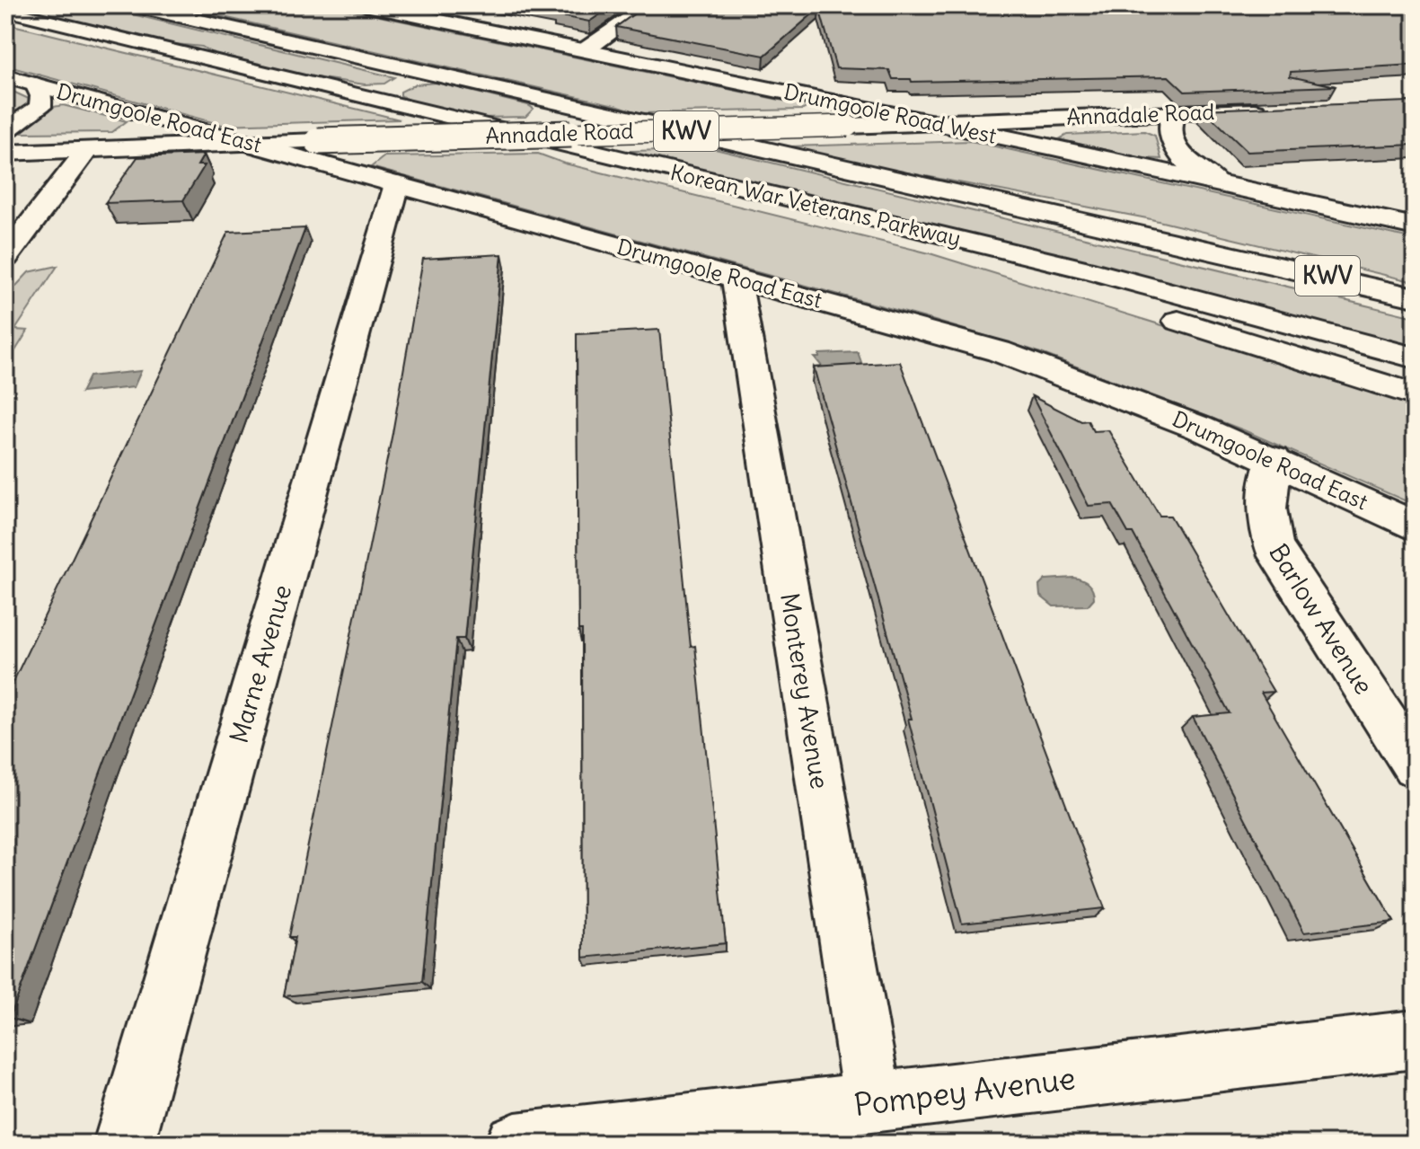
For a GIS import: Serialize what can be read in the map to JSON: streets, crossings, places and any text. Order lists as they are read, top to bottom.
{
  "streets": {
    "main road": [
      "Drumgoole Road West",
      "Annadale Road",
      "Drumgoole Road East",
      "KWV",
      "Korean War Veterans Parkway",
      "Barlow Avenue",
      "Marne Avenue",
      "Monterey Avenue",
      "Pompey Avenue"
    ]
  },
  "crossings": [
    ["Drumgoole Road West", "Annadale Road"],
    ["Annadale Road", "Drumgoole Road East"],
    ["Drumgoole Road East", "Barlow Avenue"],
    ["Drumgoole Road East", "Marne Avenue"],
    ["Drumgoole Road East", "Monterey Avenue"],
    ["Monterey Avenue", "Pompey Avenue"]
  ]
}
